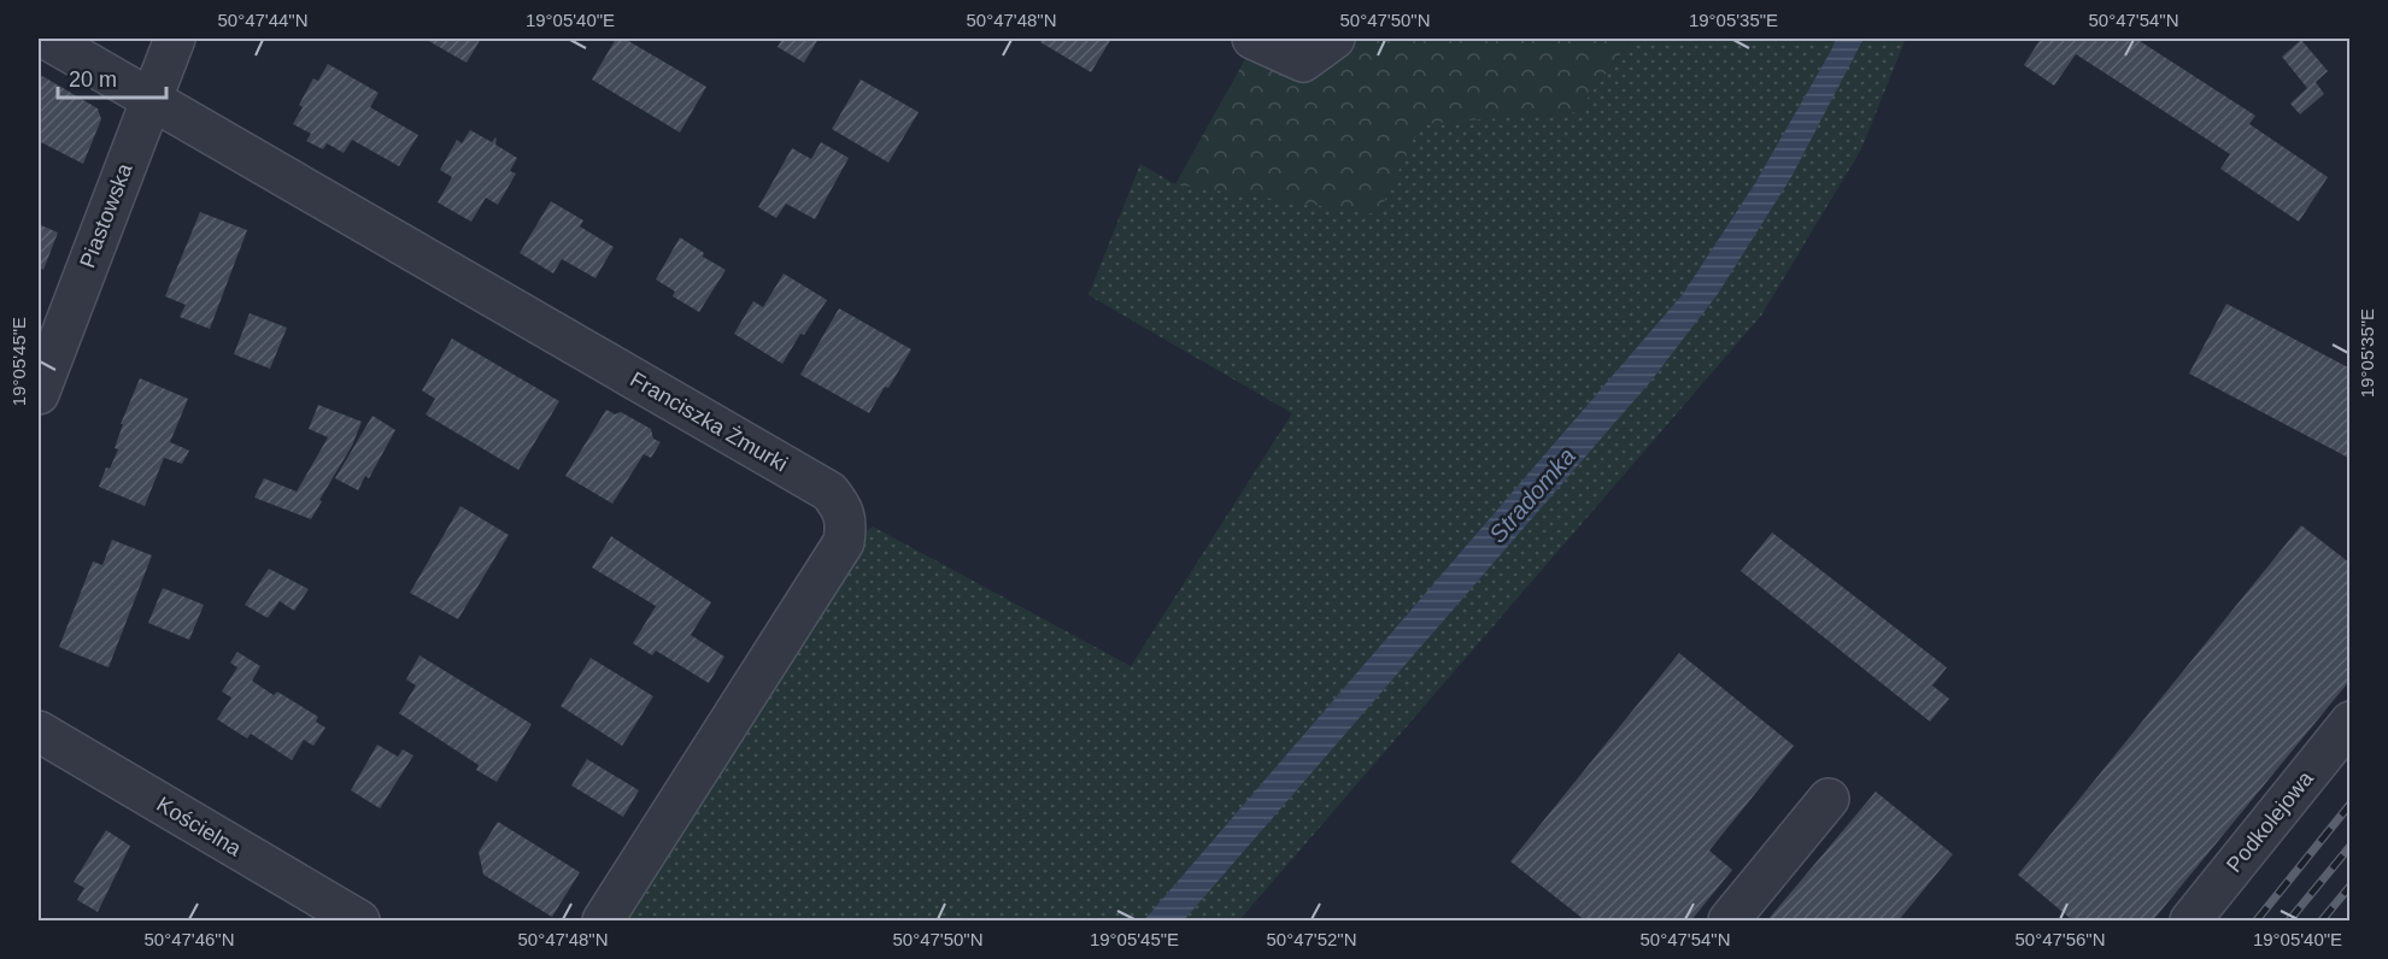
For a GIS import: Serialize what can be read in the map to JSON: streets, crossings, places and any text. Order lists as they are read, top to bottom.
{
  "streets": {
    "street": [
      "Piastowska",
      "Franciszka Żmurki",
      "Podkolejowa",
      "Kościelna"
    ]
  },
  "crossings": [
    ["Piastowska", "Franciszka Żmurki"]
  ],
  "water": ["Stradomka"],
  "scale_bar": "20 m",
  "coordinates": [
    "50°47'44\"N",
    "19°05'40\"E",
    "50°47'48\"N",
    "50°47'50\"N",
    "19°05'35\"E",
    "50°47'54\"N",
    "19°05'45\"E",
    "50°47'46\"N",
    "50°47'52\"N",
    "50°47'56\"N"
  ]
}
